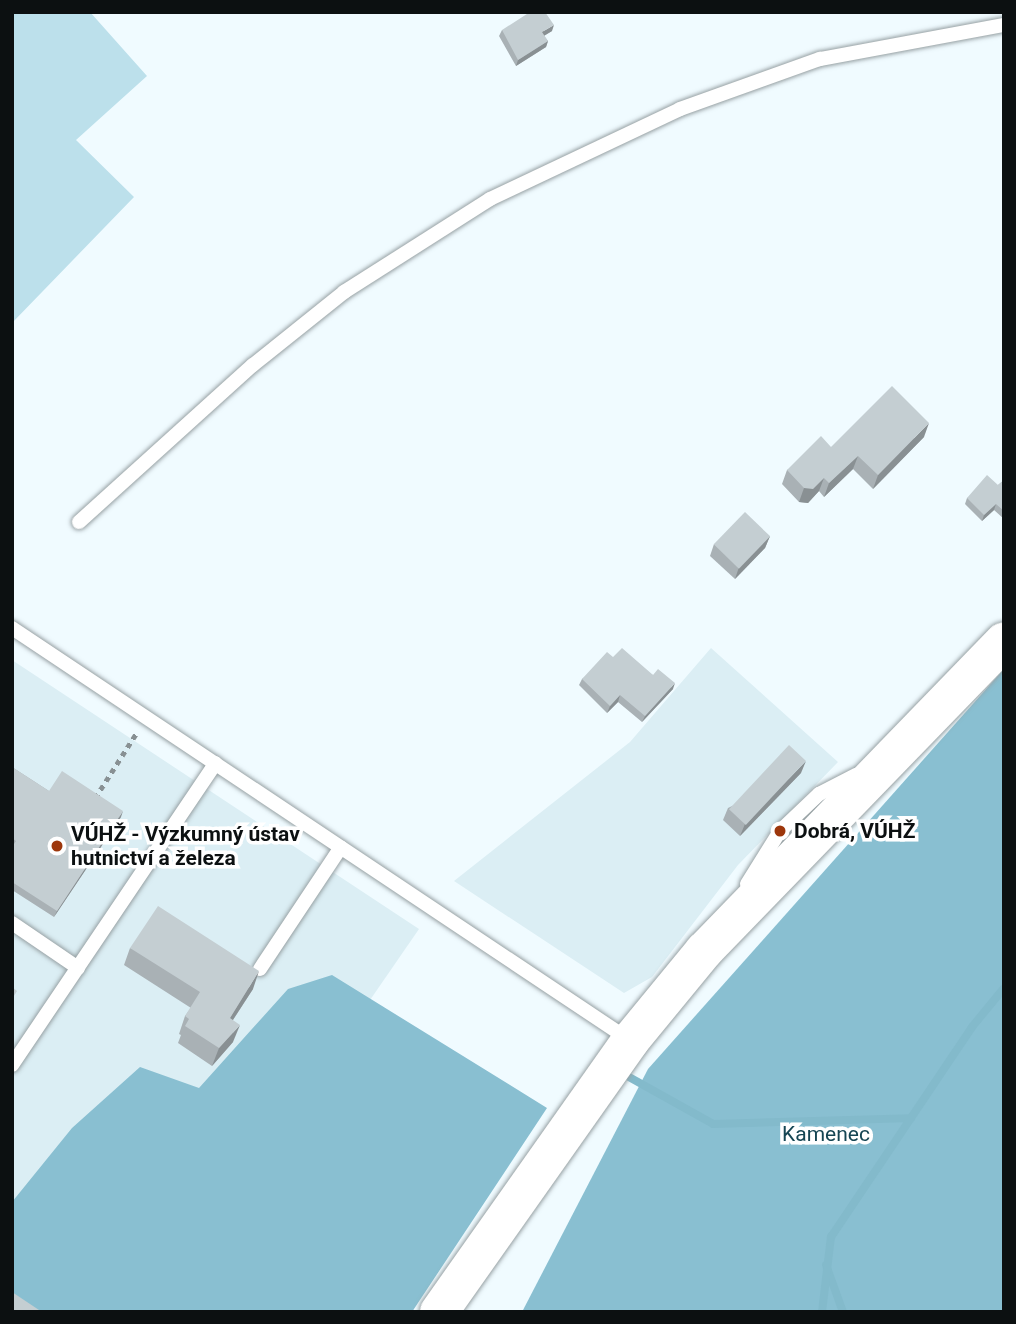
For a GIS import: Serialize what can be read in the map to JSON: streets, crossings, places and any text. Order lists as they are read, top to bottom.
{
  "parks": ["Kamenec"],
  "places": ["Dobrá, VÚHŽ", "VÚHŽ - Výzkumný ústav hutnictví a železa"]
}
